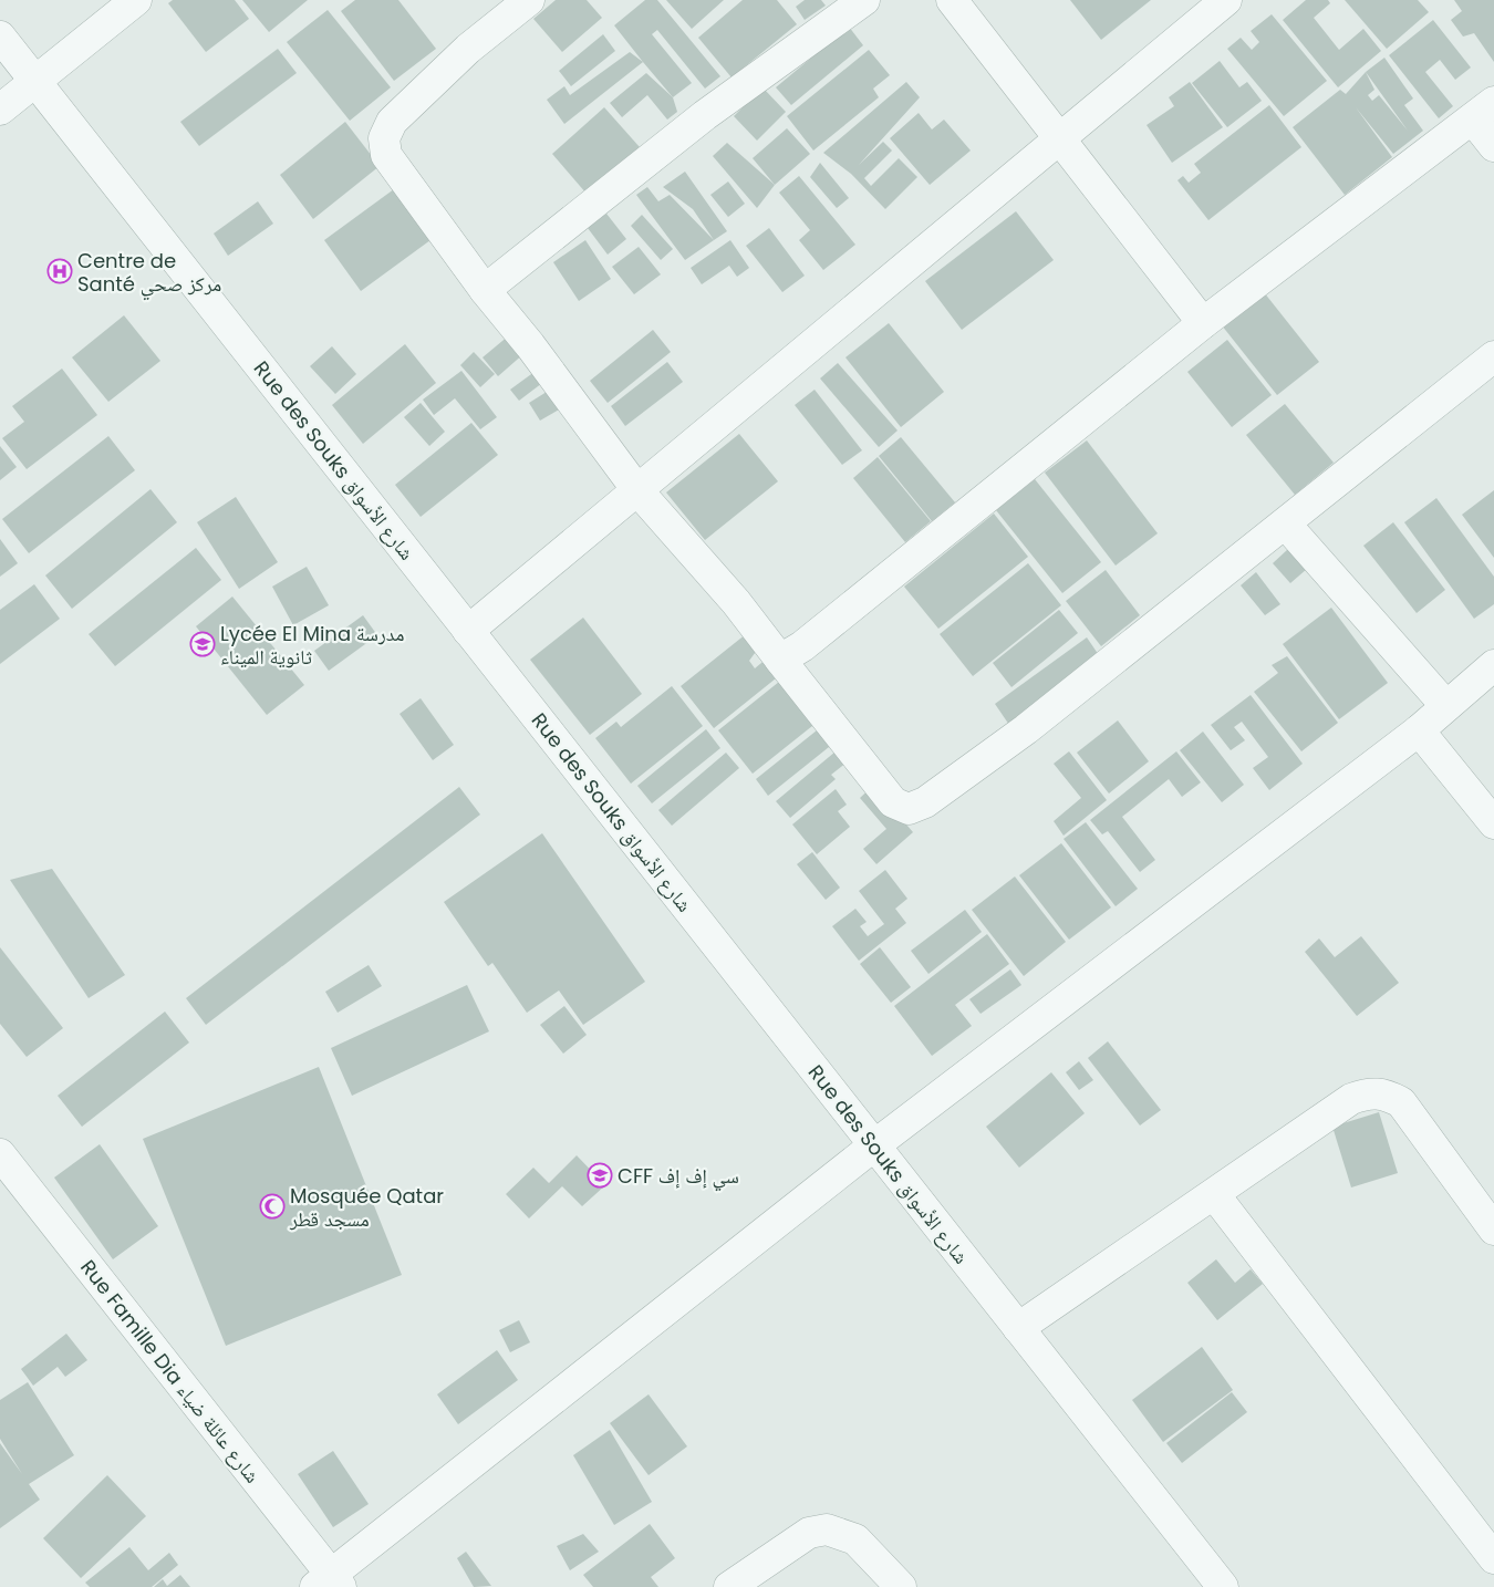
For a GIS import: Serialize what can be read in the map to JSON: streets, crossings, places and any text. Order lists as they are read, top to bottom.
{
  "streets": {
    "street": ["Rue des Souks شارع الأسواق", "Rue Famille Dia شارع عائلة ضياء"]
  },
  "places": {
    "hospital": ["Centre de Santé مركز صحي"],
    "school or university": ["Lycée El Mina مدرسة ثانوية الميناء", "CFF سي إف إف"],
    "mosque": ["Mosquée Qatar مسجد قطر"]
  }
}
